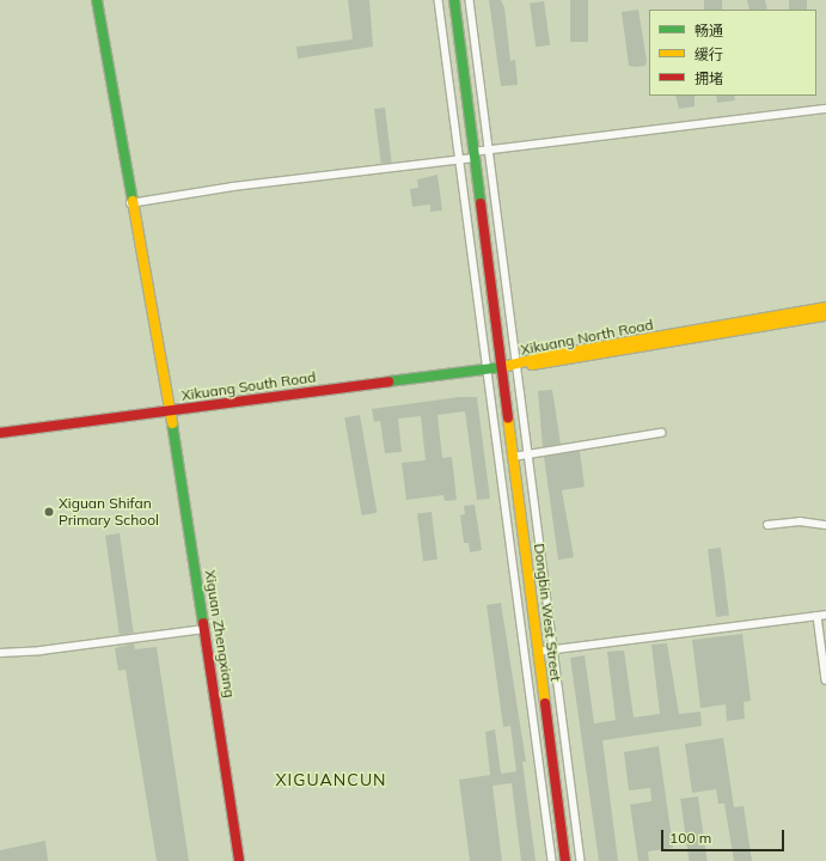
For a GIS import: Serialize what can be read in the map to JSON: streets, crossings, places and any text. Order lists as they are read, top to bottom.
{
  "streets": {
    "main road": [
      "Xikuang North Road",
      "Xikuang South Road",
      "Dongbin West Street",
      "Xiguan Zhengxiang"
    ]
  },
  "crossings": [
    ["Xikuang North Road", "Xikuang South Road"],
    ["Xikuang South Road", "Dongbin West Street"],
    ["Xikuang South Road", "Xiguan Zhengxiang"]
  ],
  "districts": ["XIGUANCUN"],
  "places": ["Xiguan Shifan Primary School"],
  "legend": ["畅通", "缓行", "拥堵"],
  "scale_bar": "100 m"
}
